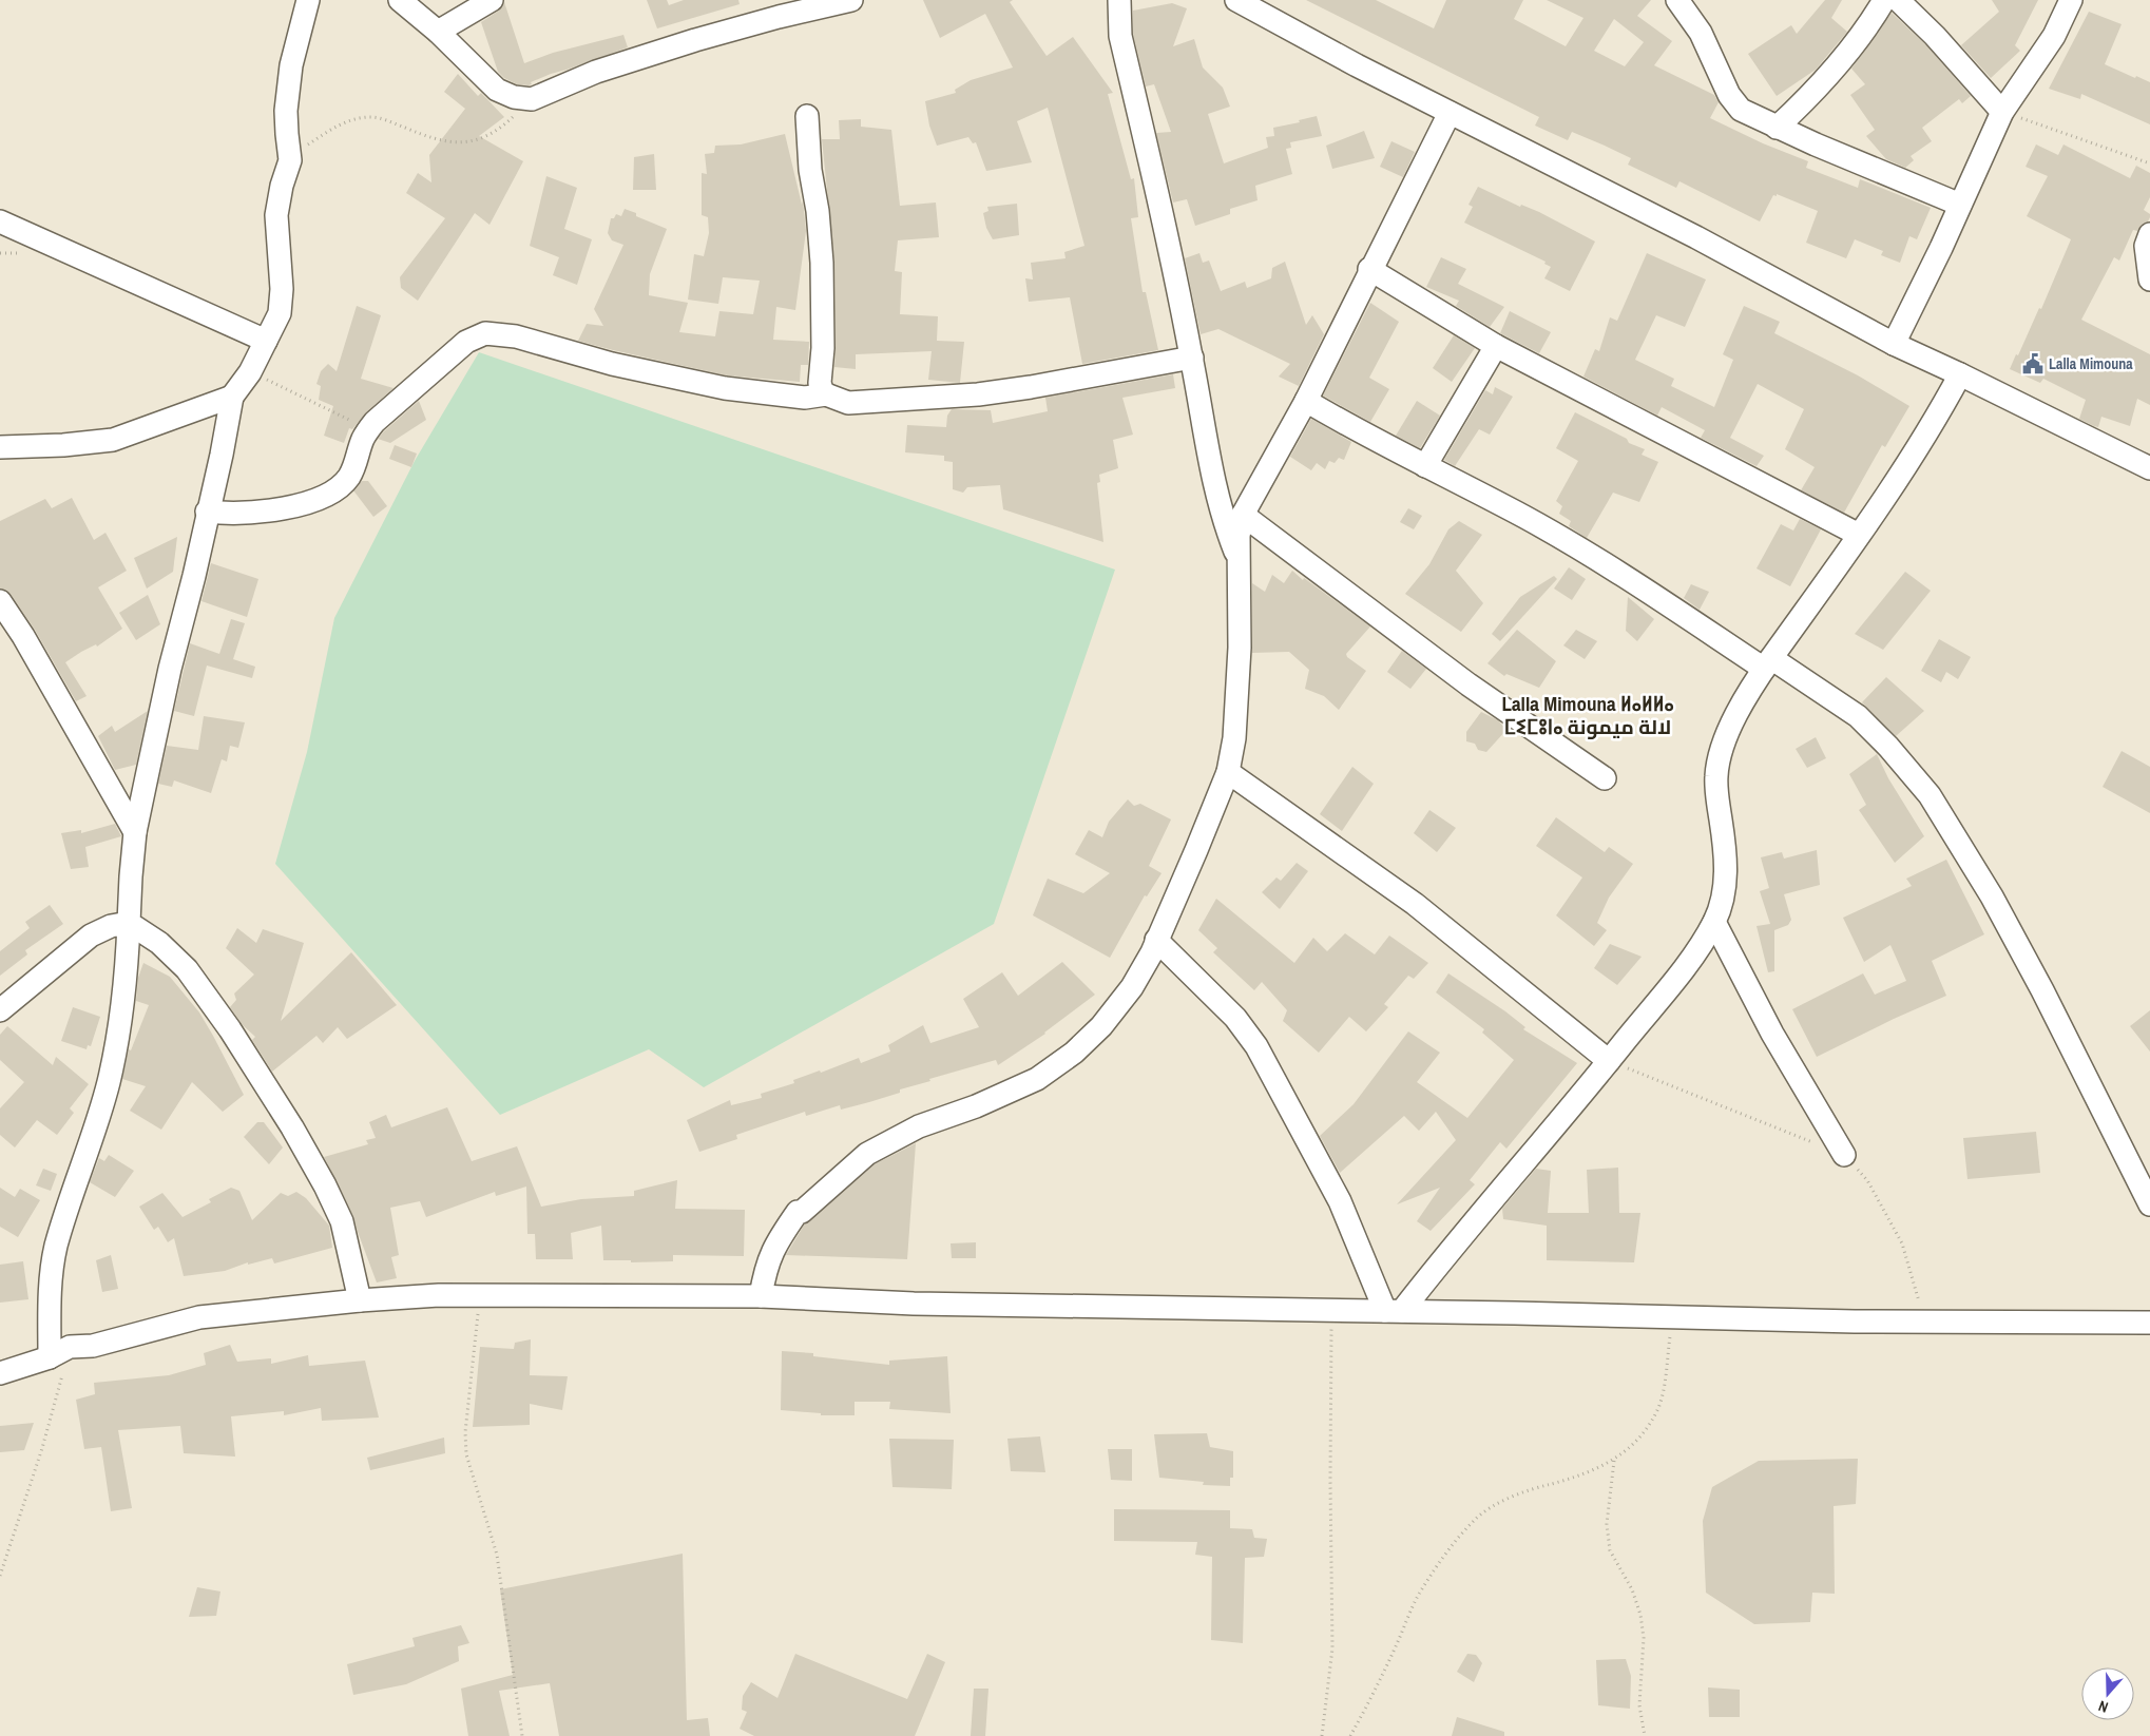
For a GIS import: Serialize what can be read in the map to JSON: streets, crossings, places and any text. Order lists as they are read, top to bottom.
{
  "districts": ["Lalla Mimouna ⵍⴰⵍⵍⴰ ⵎⵉⵎⵓⵏⴰ لالة ميمونة"],
  "places": {
    "public building": ["Lalla Mimouna"]
  },
  "north": "bottom"
}
